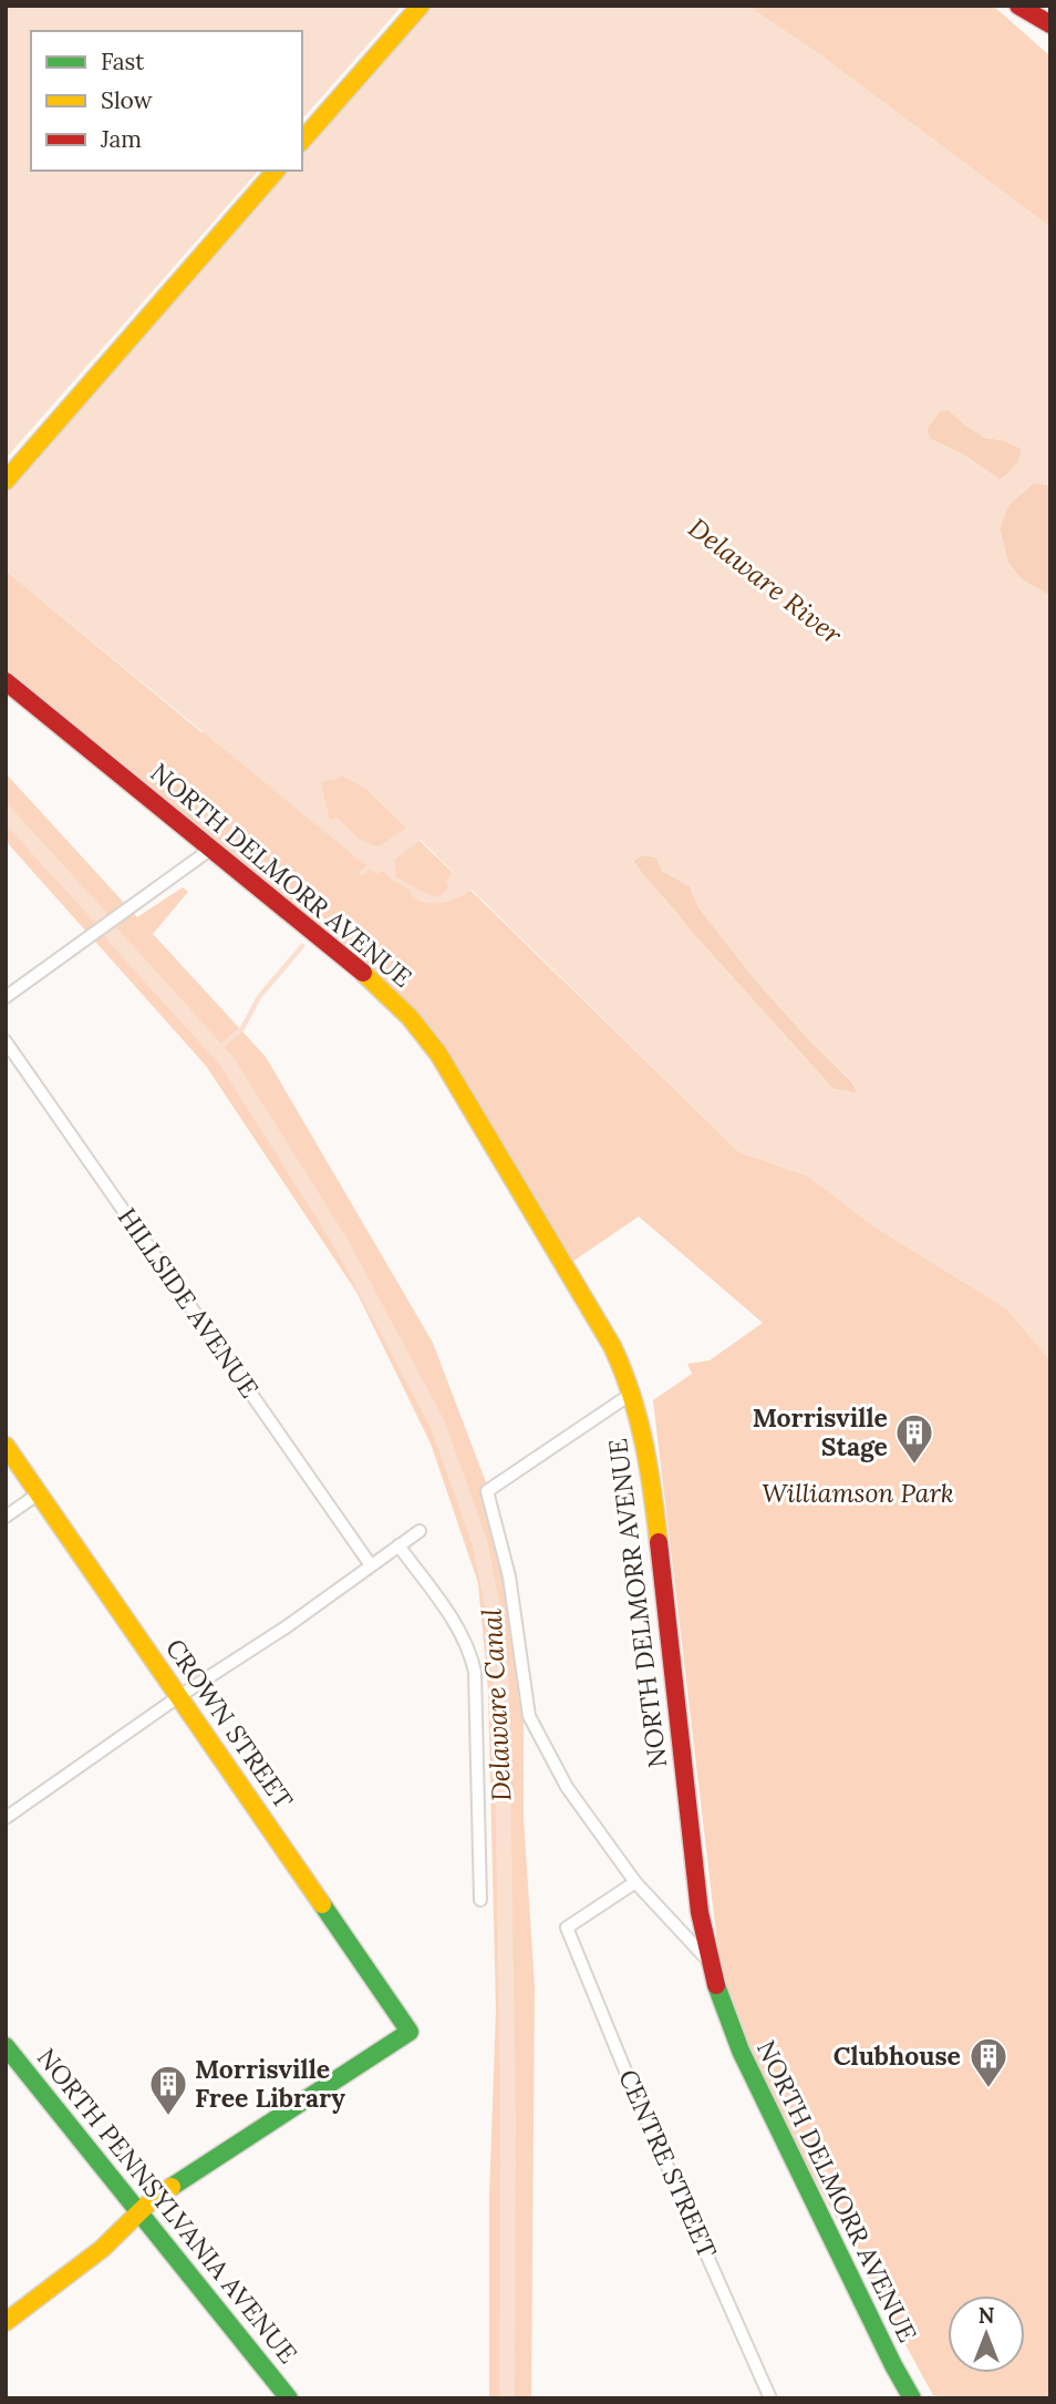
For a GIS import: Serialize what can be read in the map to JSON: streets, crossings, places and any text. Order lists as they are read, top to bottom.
{
  "streets": {
    "main road": ["NORTH DELMORR AVENUE", "CROWN STREET", "NORTH PENNSYLVANIA AVENUE"],
    "street": ["HILLSIDE AVENUE", "CENTRE STREET"]
  },
  "crossings": [
    ["CROWN STREET", "NORTH PENNSYLVANIA AVENUE"]
  ],
  "water": ["Delaware River", "Delaware Canal"],
  "parks": ["Williamson Park"],
  "places": {
    "building": ["Morrisville Stage", "Clubhouse", "Morrisville Free Library"]
  },
  "legend": ["Fast", "Slow", "Jam"],
  "north": "top"
}
